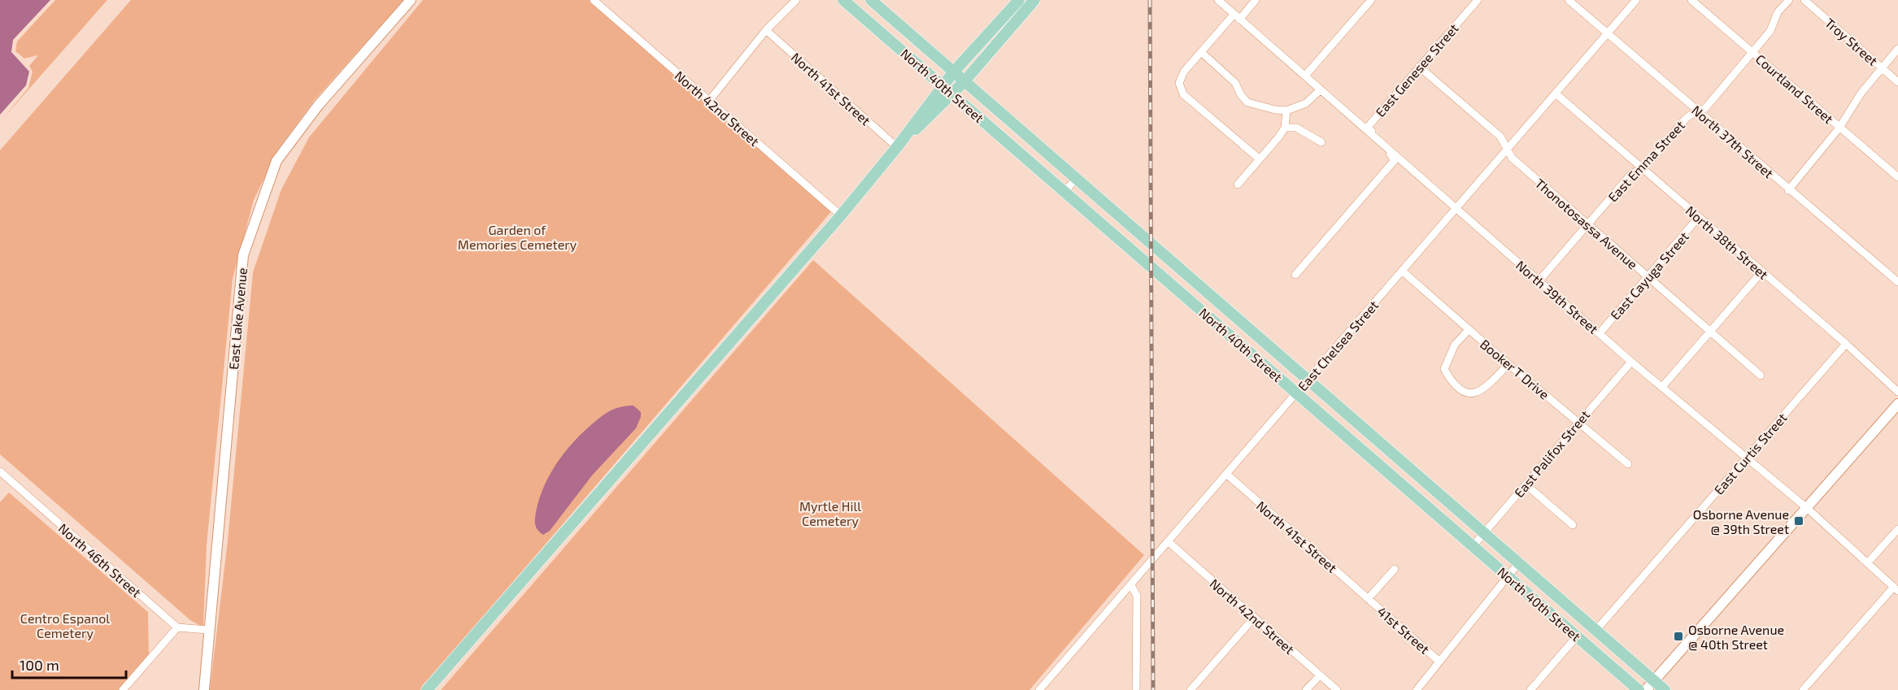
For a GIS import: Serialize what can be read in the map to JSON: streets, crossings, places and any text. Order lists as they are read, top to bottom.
{
  "streets": {
    "main road": ["North 40th Street"],
    "street": [
      "Troy Street",
      "East Genesee Street",
      "North 41st Street",
      "Courtland Street",
      "North 42nd Street",
      "North 37th Street",
      "East Emma Street",
      "Thonotosassa Avenue",
      "North 38th Street",
      "East Cayuga Street",
      "North 39th Street",
      "East Lake Avenue",
      "East Chelsea Street",
      "Booker T Drive",
      "East Palifox Street",
      "East Curtis Street",
      "North 46th Street",
      "41st Street"
    ]
  },
  "crossings": [
    ["East Genesee Street", "Thonotosassa Avenue"],
    ["East Genesee Street", "North 39th Street"],
    ["North 40th Street", "East Chelsea Street"],
    ["North 40th Street", "East Palifox Street"],
    ["North 40th Street", "East Curtis Street"],
    ["North 41st Street", "East Chelsea Street"],
    ["North 41st Street", "41st Street"],
    ["Courtland Street", "East Emma Street"],
    ["North 42nd Street", "East Chelsea Street"],
    ["North 37th Street", "East Emma Street"],
    ["North 37th Street", "East Chelsea Street"],
    ["East Emma Street", "Thonotosassa Avenue"],
    ["East Emma Street", "North 38th Street"],
    ["East Emma Street", "North 39th Street"],
    ["Thonotosassa Avenue", "East Cayuga Street"],
    ["Thonotosassa Avenue", "East Chelsea Street"],
    ["North 38th Street", "East Cayuga Street"],
    ["North 38th Street", "East Chelsea Street"],
    ["North 38th Street", "East Curtis Street"],
    ["East Cayuga Street", "North 39th Street"],
    ["North 39th Street", "East Chelsea Street"],
    ["North 39th Street", "East Palifox Street"],
    ["North 39th Street", "East Curtis Street"],
    ["East Chelsea Street", "Booker T Drive"],
    ["Booker T Drive", "East Palifox Street"]
  ],
  "parks": ["Garden of Memories Cemetery", "Myrtle Hill Cemetery", "Centro Espanol Cemetery"],
  "places": {
    "transit": ["Osborne Avenue @ 39th Street", "Osborne Avenue @ 40th Street"]
  },
  "scale_bar": "100 m"
}
